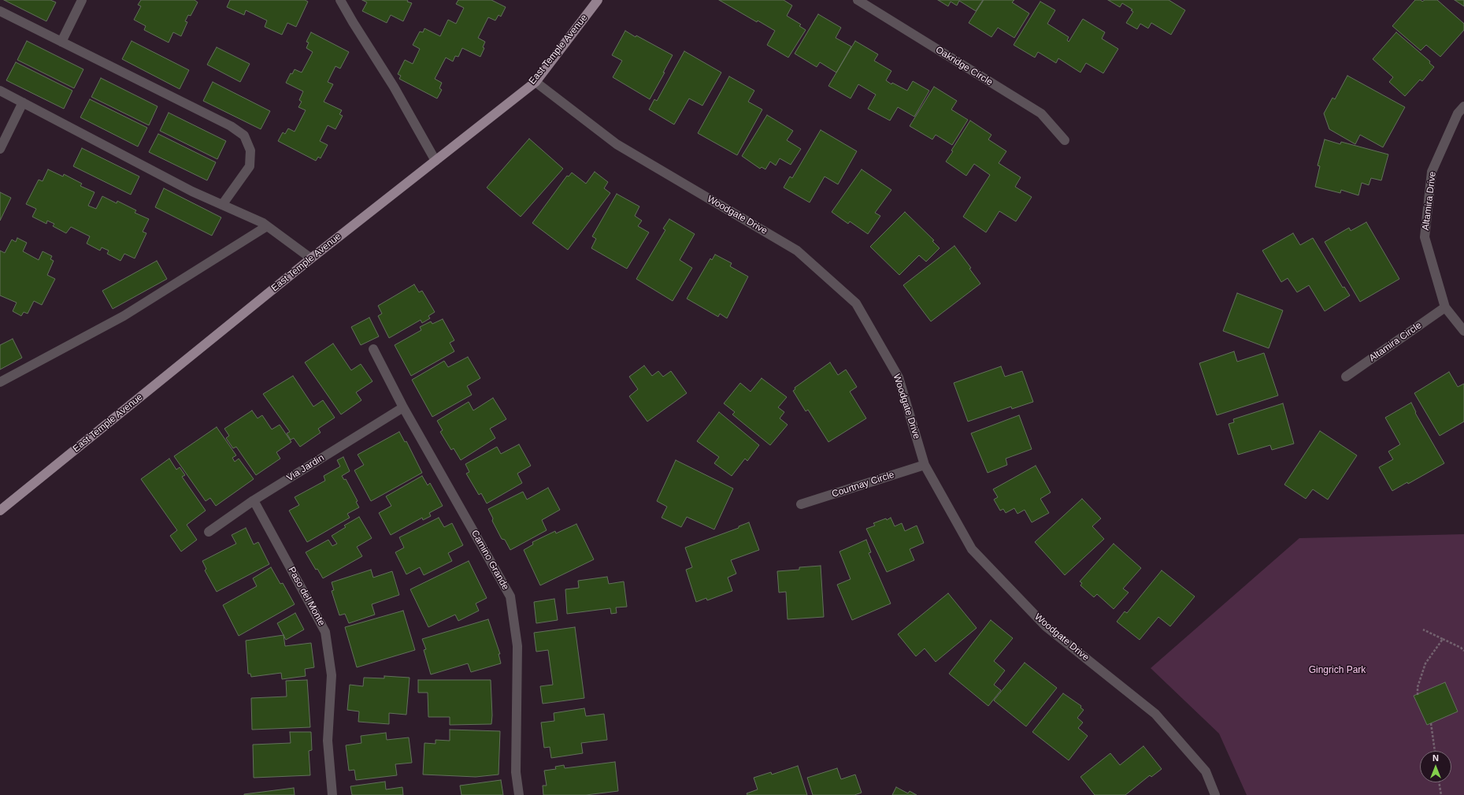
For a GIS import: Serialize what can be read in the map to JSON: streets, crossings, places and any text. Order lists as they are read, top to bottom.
{
  "streets": {
    "main road": ["East Temple Avenue"],
    "street": [
      "Oakridge Circle",
      "Altamira Drive",
      "Woodgate Drive",
      "Altamira Circle",
      "Via Jardin",
      "Courtnay Circle",
      "Camino Grande",
      "Paso del Monte"
    ]
  },
  "crossings": [
    ["East Temple Avenue", "Woodgate Drive"],
    ["Altamira Drive", "Altamira Circle"],
    ["Woodgate Drive", "Courtnay Circle"],
    ["Via Jardin", "Camino Grande"],
    ["Via Jardin", "Paso del Monte"]
  ],
  "parks": ["Gingrich Park"],
  "north": "top"
}
